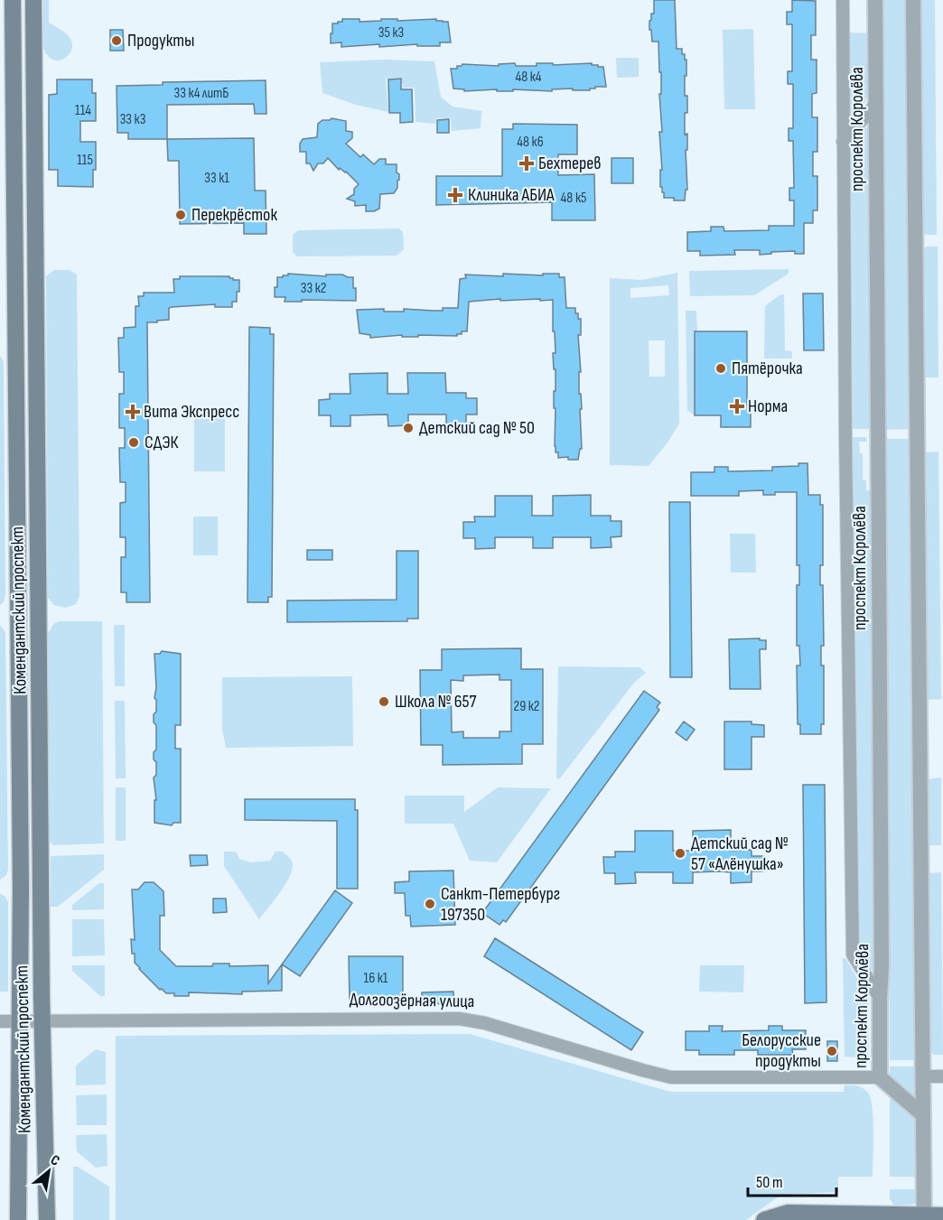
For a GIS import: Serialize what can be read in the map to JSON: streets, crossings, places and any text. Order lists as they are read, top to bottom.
{
  "streets": {
    "main road": ["Комендантский проспект"],
    "street": ["проспект Королёва", "Долгоозёрная улица"]
  },
  "crossings": [
    ["проспект Королёва", "Долгоозёрная улица"],
    ["Комендантский проспект", "Долгоозёрная улица"]
  ],
  "places": {
    "other": [
      "Продукты",
      "Перекрёсток",
      "Пятёрочка",
      "Детский сад № 50",
      "СДЭК",
      "Школа № 657",
      "Детский сад № 57 «Алёнушка»",
      "Санкт-Петербург 197350",
      "Белорусские продукты"
    ],
    "health": [
      "Бехтерев",
      "Клиника АБИА",
      "Норма",
      "Вита Экспресс"
    ]
  },
  "house_numbers": [
    "35 к3",
    "48 к4",
    "33 к4 литБ",
    "114",
    "33 к3",
    "48 к6",
    "115",
    "33 к1",
    "48 к5",
    "33 к2",
    "29 к2",
    "16 к1"
  ],
  "scale_bar": "50 m",
  "north": "top right"
}
